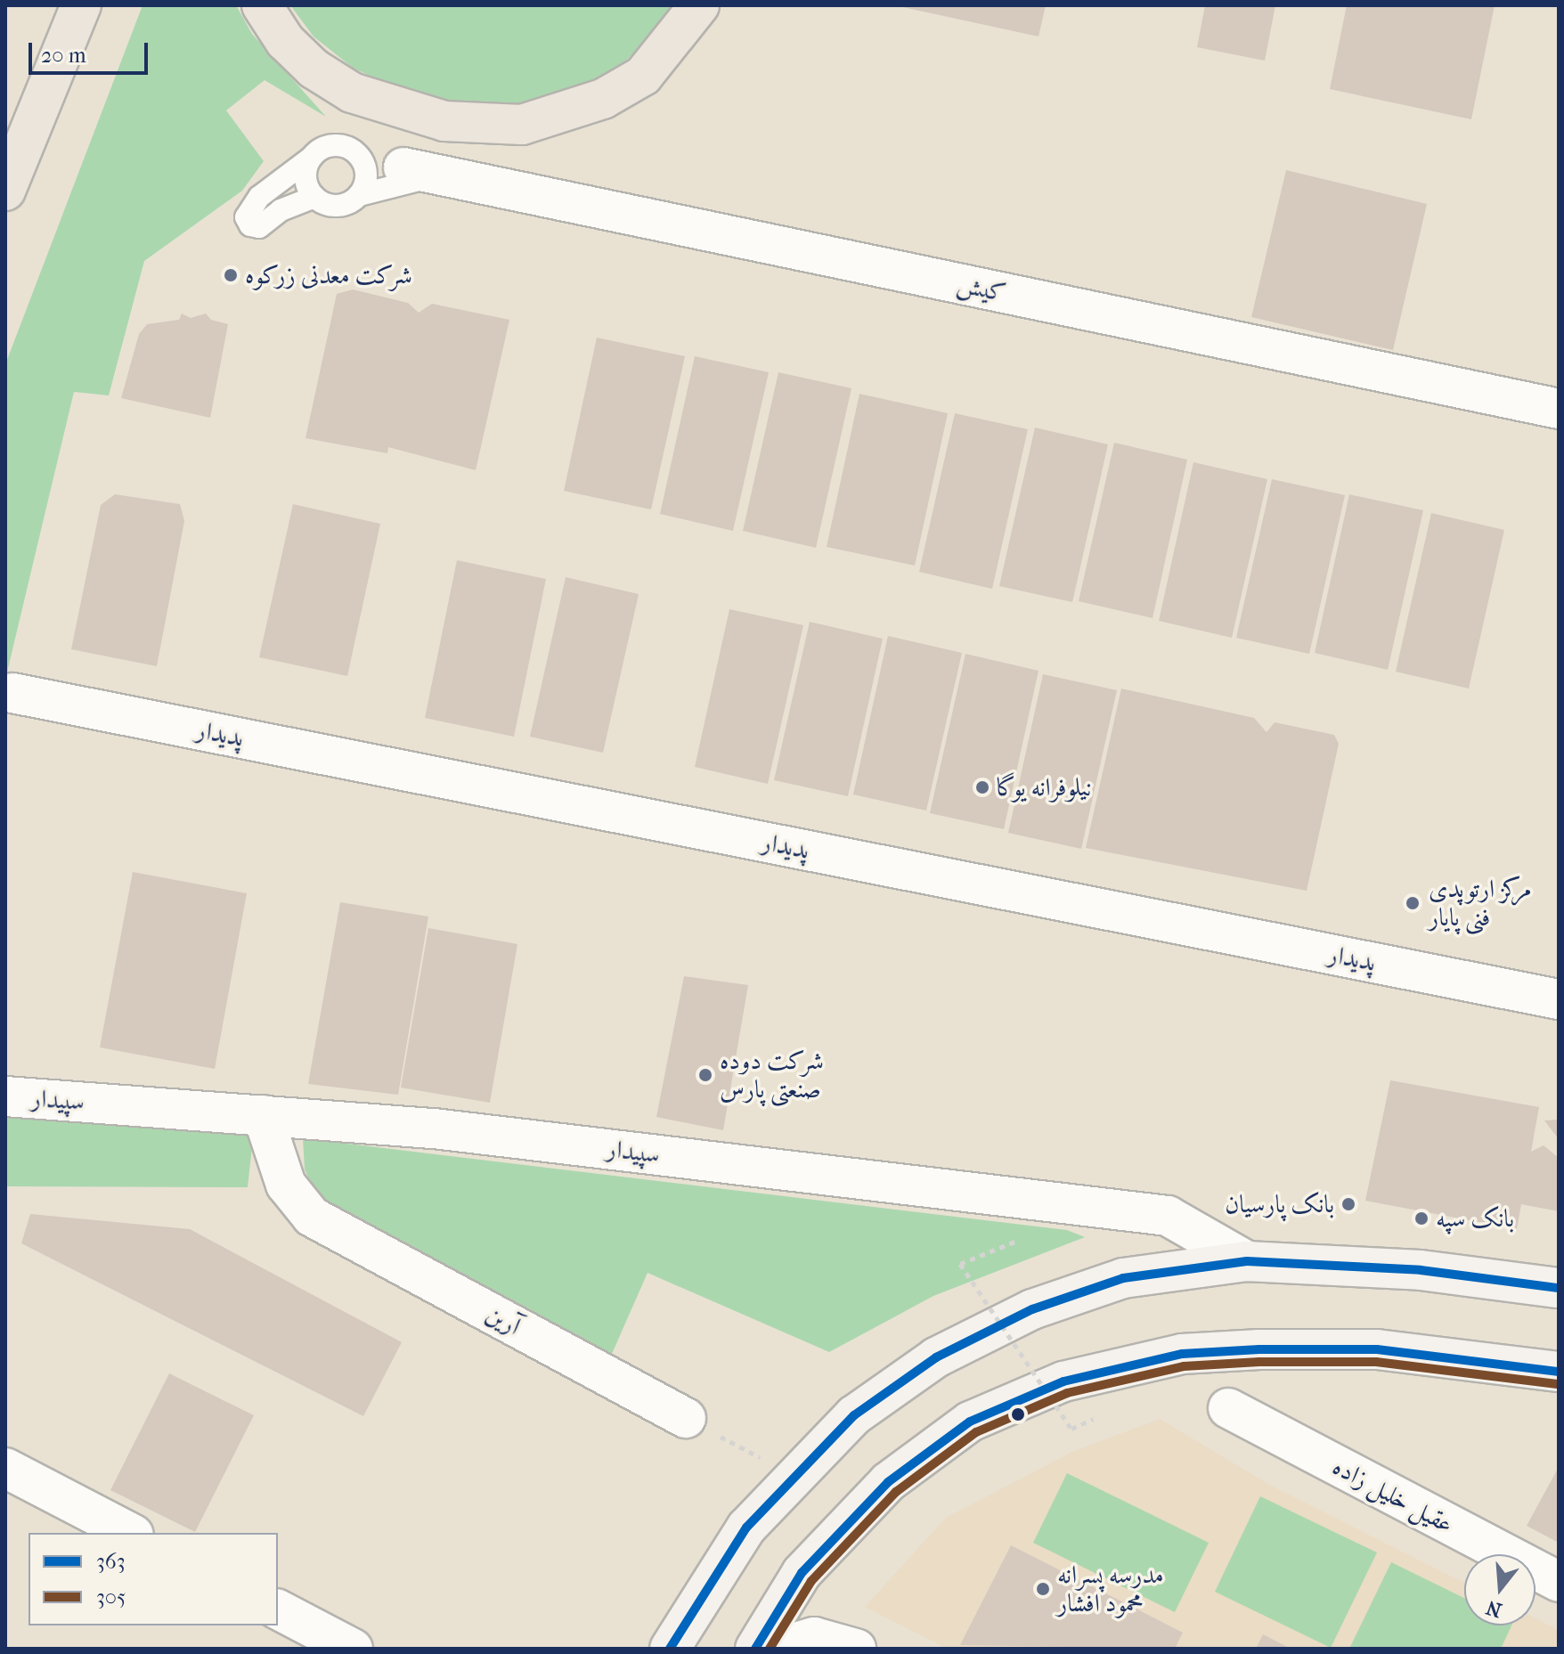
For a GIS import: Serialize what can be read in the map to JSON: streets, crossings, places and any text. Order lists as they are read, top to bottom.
{
  "streets": {
    "street": [
      "کیش",
      "پدیدار",
      "سپیدار",
      "آرین",
      "عقیل خلیل زاده"
    ]
  },
  "crossings": [
    ["سپیدار", "آرین"]
  ],
  "places": [
    "شرکت معدنی زرکوه",
    "نیلوفرانه یوگا",
    "مرکز ارتوپدی فنی پایار",
    "شرکت دوده صنعتی پارس",
    "بانک پارسیان",
    "بانک سپه",
    "مدرسه پسرانه محمود افشار"
  ],
  "lines": ["transit line 363", "transit line 305"],
  "legend": ["363", "305"],
  "scale_bar": "20 m",
  "north": "bottom"
}
